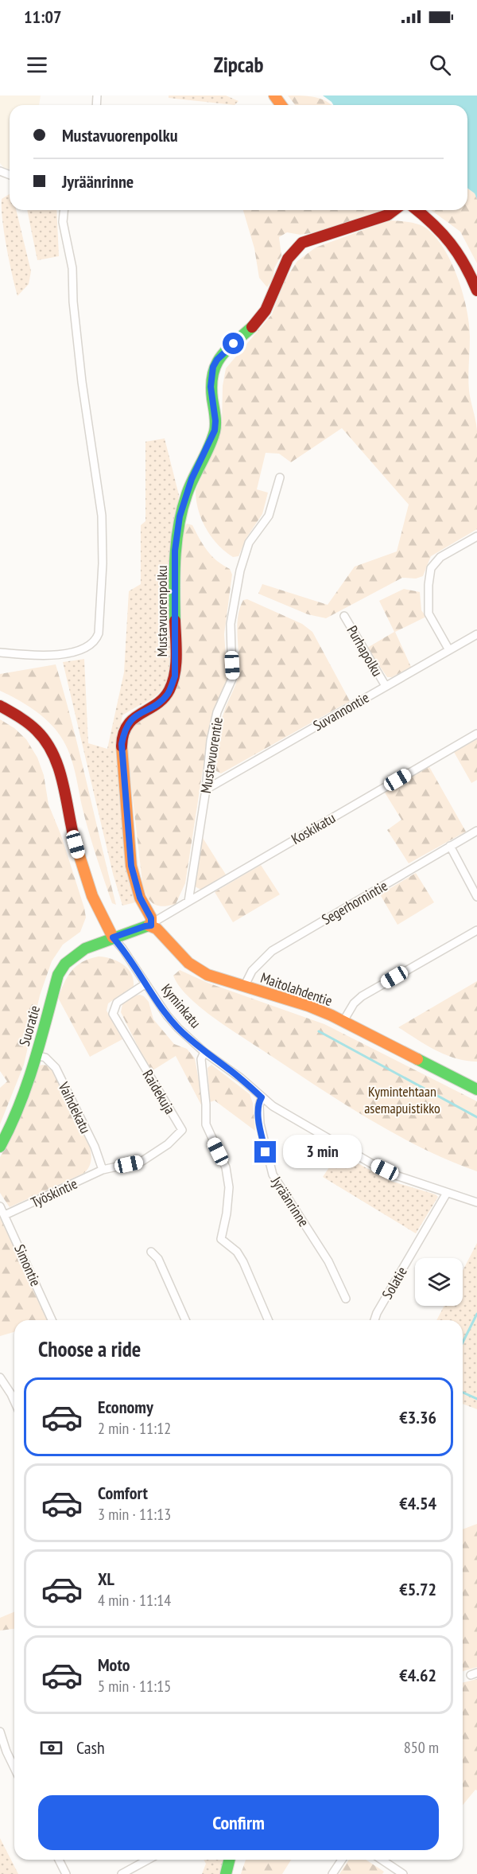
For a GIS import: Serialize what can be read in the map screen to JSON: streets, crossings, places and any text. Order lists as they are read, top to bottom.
{
  "streets": {
    "street": [
      "Mustavuorenpolku",
      "Purhapolku",
      "Suvannontie",
      "Mustavuorentie",
      "Koskikatu",
      "Segerhornintie",
      "Maitolahdentie",
      "Kyminkatu",
      "Suoratie",
      "Raidekuja",
      "Vaihdekatu",
      "Työskintie",
      "Jyräänrinne",
      "Simontie",
      "Solatie"
    ]
  },
  "crossings": [
    ["Mustavuorenpolku", "Koskikatu"],
    ["Mustavuorenpolku", "Maitolahdentie"],
    ["Purhapolku", "Suvannontie"],
    ["Suvannontie", "Mustavuorentie"],
    ["Mustavuorentie", "Koskikatu"],
    ["Koskikatu", "Maitolahdentie"],
    ["Segerhornintie", "Maitolahdentie"],
    ["Kyminkatu", "Suoratie"],
    ["Kyminkatu", "Raidekuja"],
    ["Kyminkatu", "Jyräänrinne"],
    ["Kyminkatu", "Solatie"],
    ["Suoratie", "Vaihdekatu"],
    ["Raidekuja", "Vaihdekatu"],
    ["Raidekuja", "Työskintie"],
    ["Vaihdekatu", "Työskintie"],
    ["Työskintie", "Simontie"]
  ],
  "parks": ["Kymintehtaan asemapuistikko"],
  "page": {
    "status": "11:07",
    "header": "Zipcab",
    "banner": ["Mustavuorenpolku", "Jyräänrinne"],
    "bubble": "3 min",
    "heading": "Choose a ride",
    "list": [
      {
        "name": "Economy",
        "note": "2 min · 11:12",
        "value": "€3.36"
      },
      {
        "name": "Comfort",
        "note": "3 min · 11:13",
        "value": "€4.54"
      },
      {
        "name": "XL",
        "note": "4 min · 11:14",
        "value": "€5.72"
      },
      {
        "name": "Moto",
        "note": "5 min · 11:15",
        "value": "€4.62"
      }
    ],
    "pay": ["Cash", "850 m"],
    "buttons": "Confirm"
  }
}
